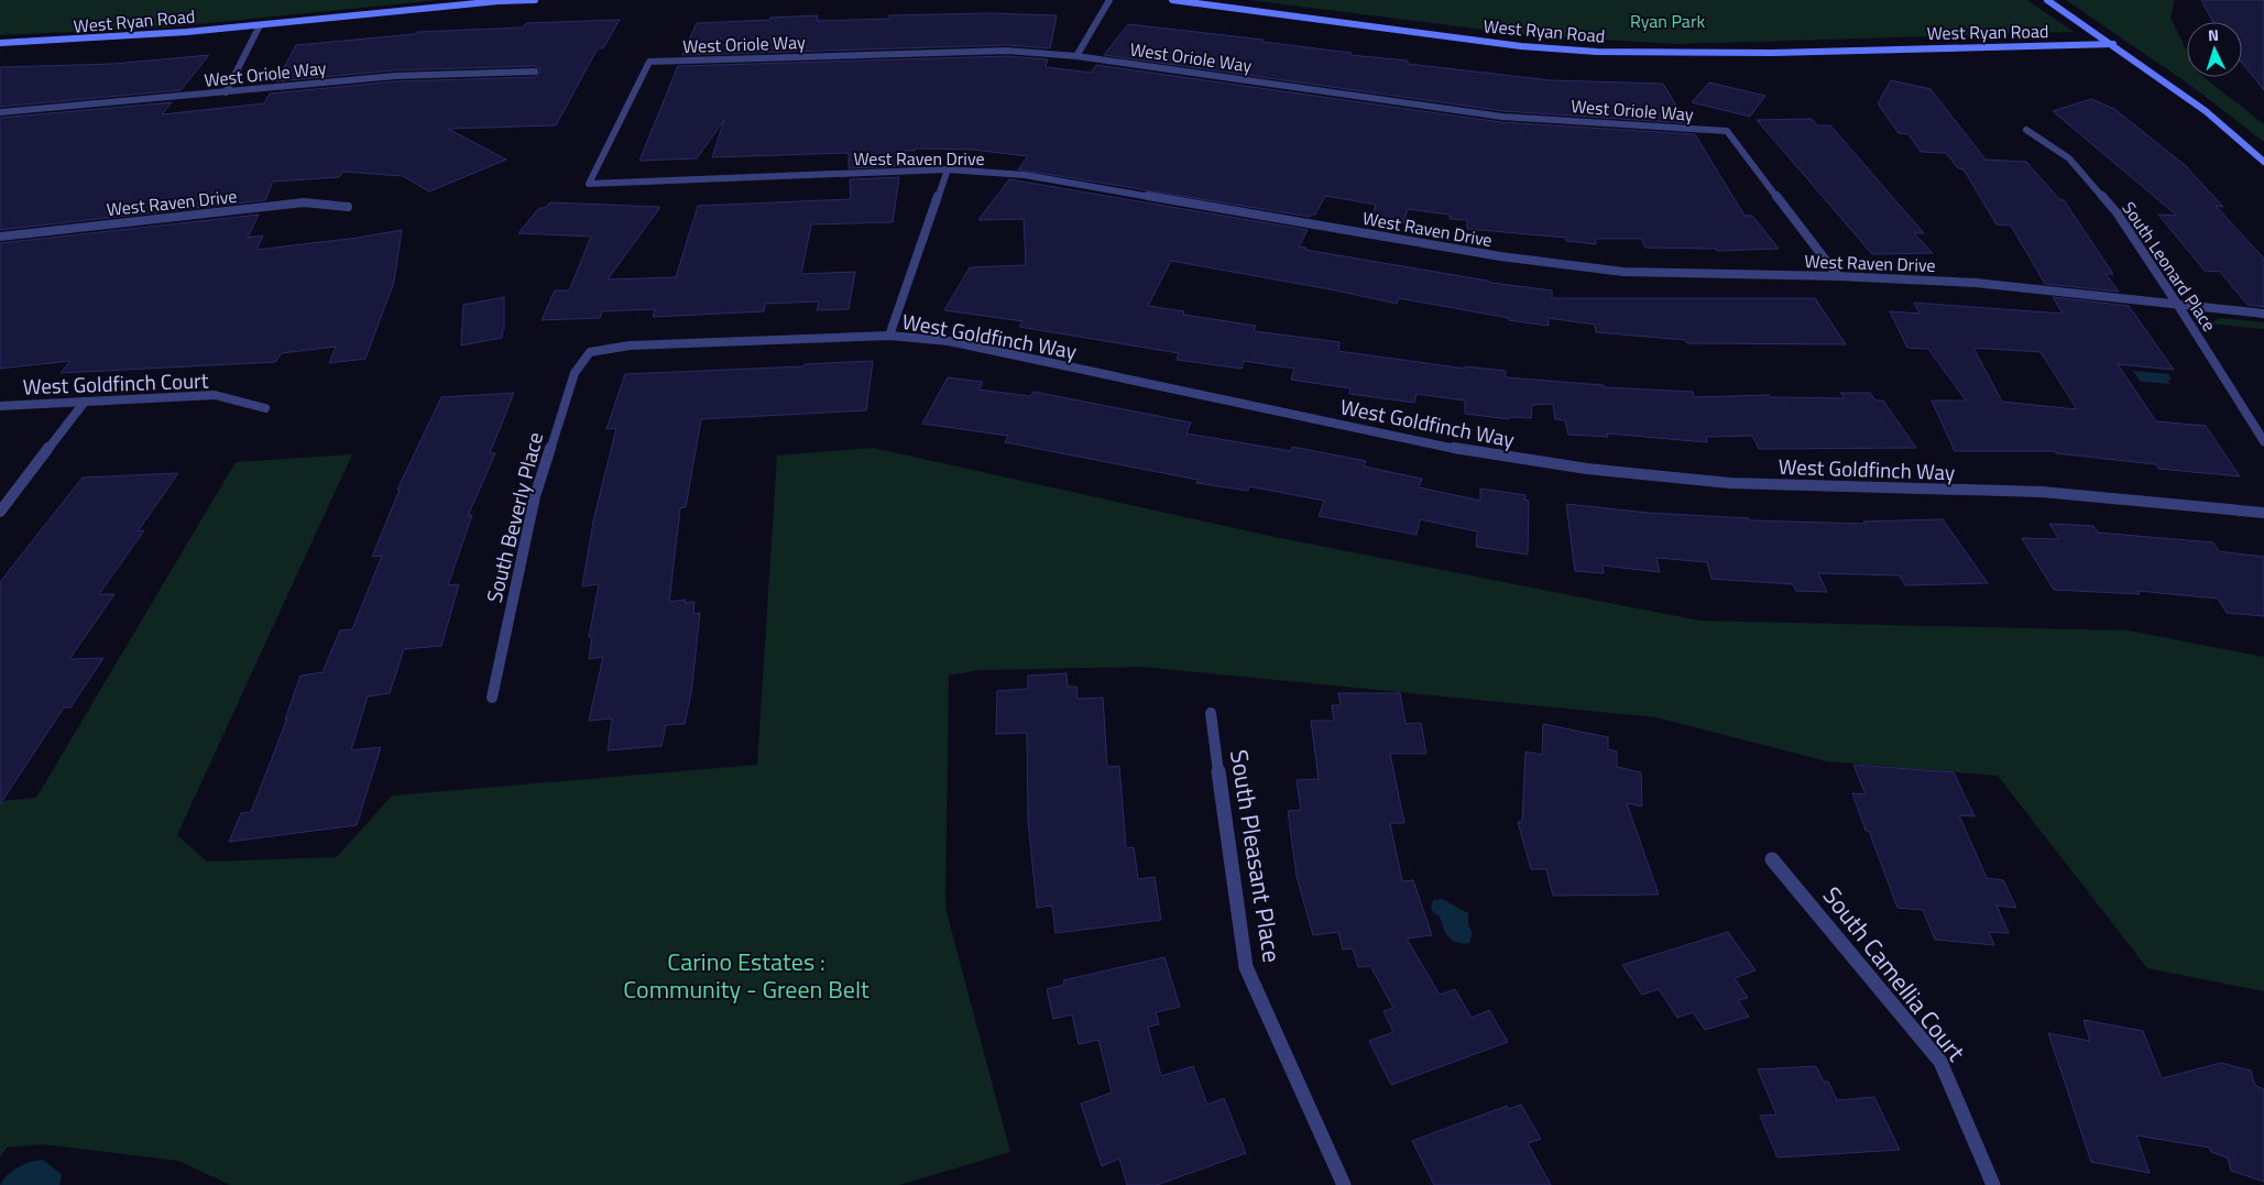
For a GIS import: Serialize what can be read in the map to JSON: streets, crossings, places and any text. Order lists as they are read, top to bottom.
{
  "streets": {
    "street": [
      "West Ryan Road",
      "West Oriole Way",
      "West Raven Drive",
      "South Leonard Place",
      "West Goldfinch Way",
      "West Goldfinch Court",
      "South Beverly Place",
      "South Pleasant Place",
      "South Camellia Court"
    ]
  },
  "crossings": [
    ["West Oriole Way", "West Raven Drive"],
    ["West Raven Drive", "South Leonard Place"],
    ["West Goldfinch Way", "South Beverly Place"]
  ],
  "parks": ["Ryan Park", "Carino Estates : Community - Green Belt"],
  "north": "top"
}
